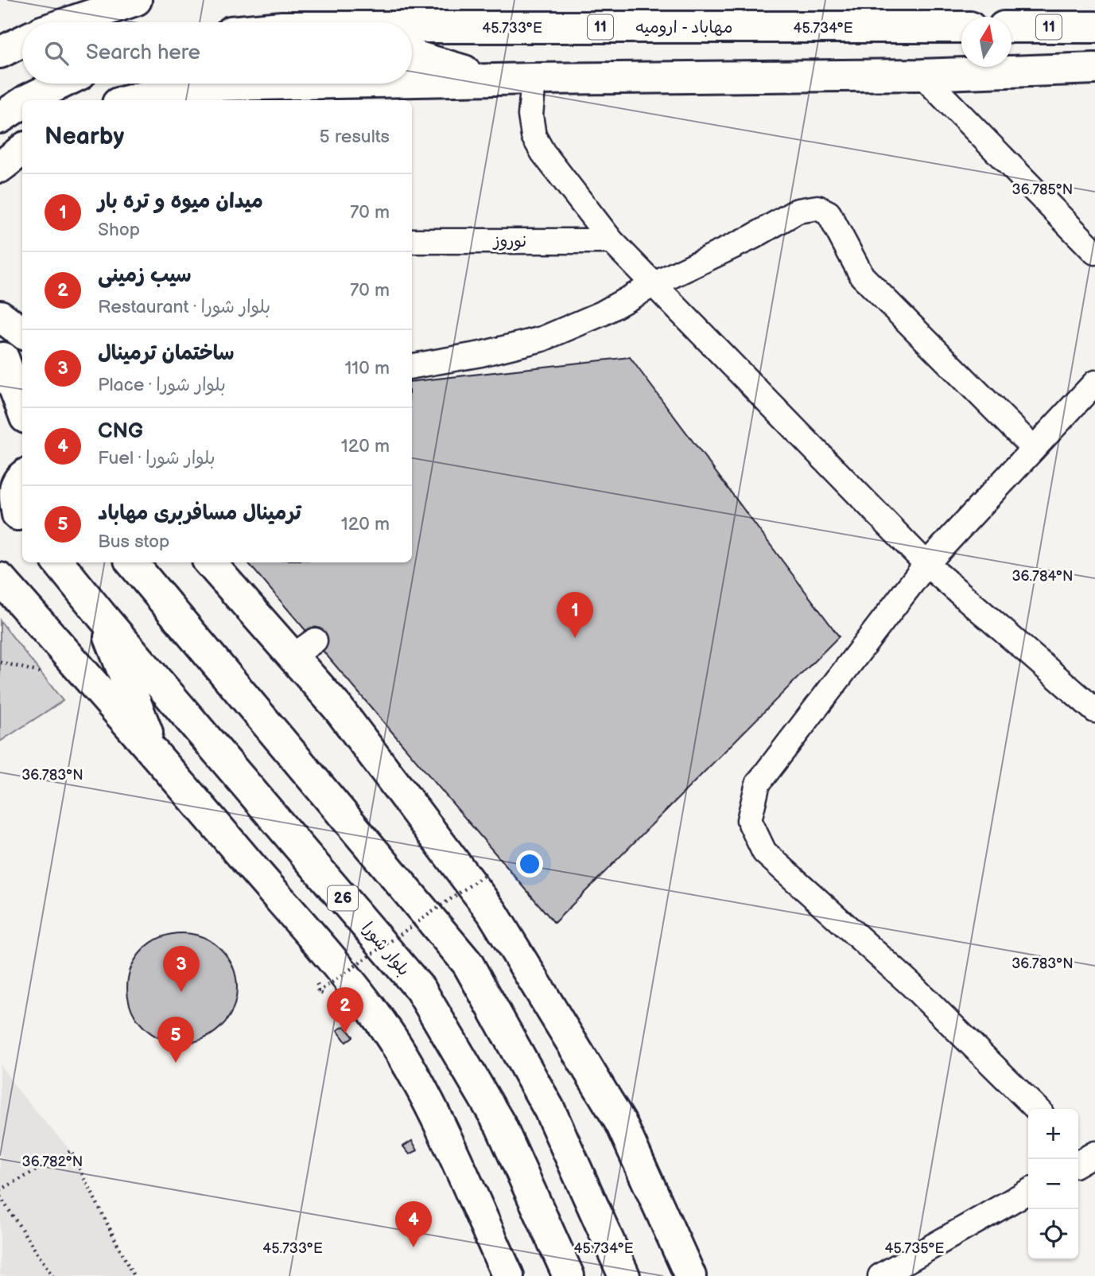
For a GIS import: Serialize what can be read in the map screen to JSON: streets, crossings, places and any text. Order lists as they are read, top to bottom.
{
  "streets": {
    "main road": [
      "11",
      "مهاباد - ارومیه",
      "26",
      "بلوار شورا"
    ],
    "street": ["نوروز"]
  },
  "north": "top",
  "page": {
    "search": "Search here",
    "heading": ["Nearby", "5 results"],
    "list": [
      {
        "mark": "1",
        "name": "میدان میوه و تره بار",
        "note": "Shop",
        "value": "70 m"
      },
      {
        "mark": "2",
        "name": "سیب زمینی",
        "note": "Restaurant · بلوار شورا",
        "value": "70 m"
      },
      {
        "mark": "3",
        "name": "ساختمان ترمینال",
        "note": "Place · بلوار شورا",
        "value": "110 m"
      },
      {
        "mark": "4",
        "name": "CNG",
        "note": "Fuel · بلوار شورا",
        "value": "120 m"
      },
      {
        "mark": "5",
        "name": "ترمینال مسافربری مهاباد",
        "note": "Bus stop",
        "value": "120 m"
      }
    ],
    "pins": [
      "1",
      "3",
      "2",
      "5",
      "4"
    ],
    "map_buttons": ["+", "−"]
  },
  "coordinates": [
    "45.733°E",
    "45.734°E",
    "36.785°N",
    "36.784°N",
    "36.783°N",
    "36.782°N",
    "45.735°E"
  ]
}
